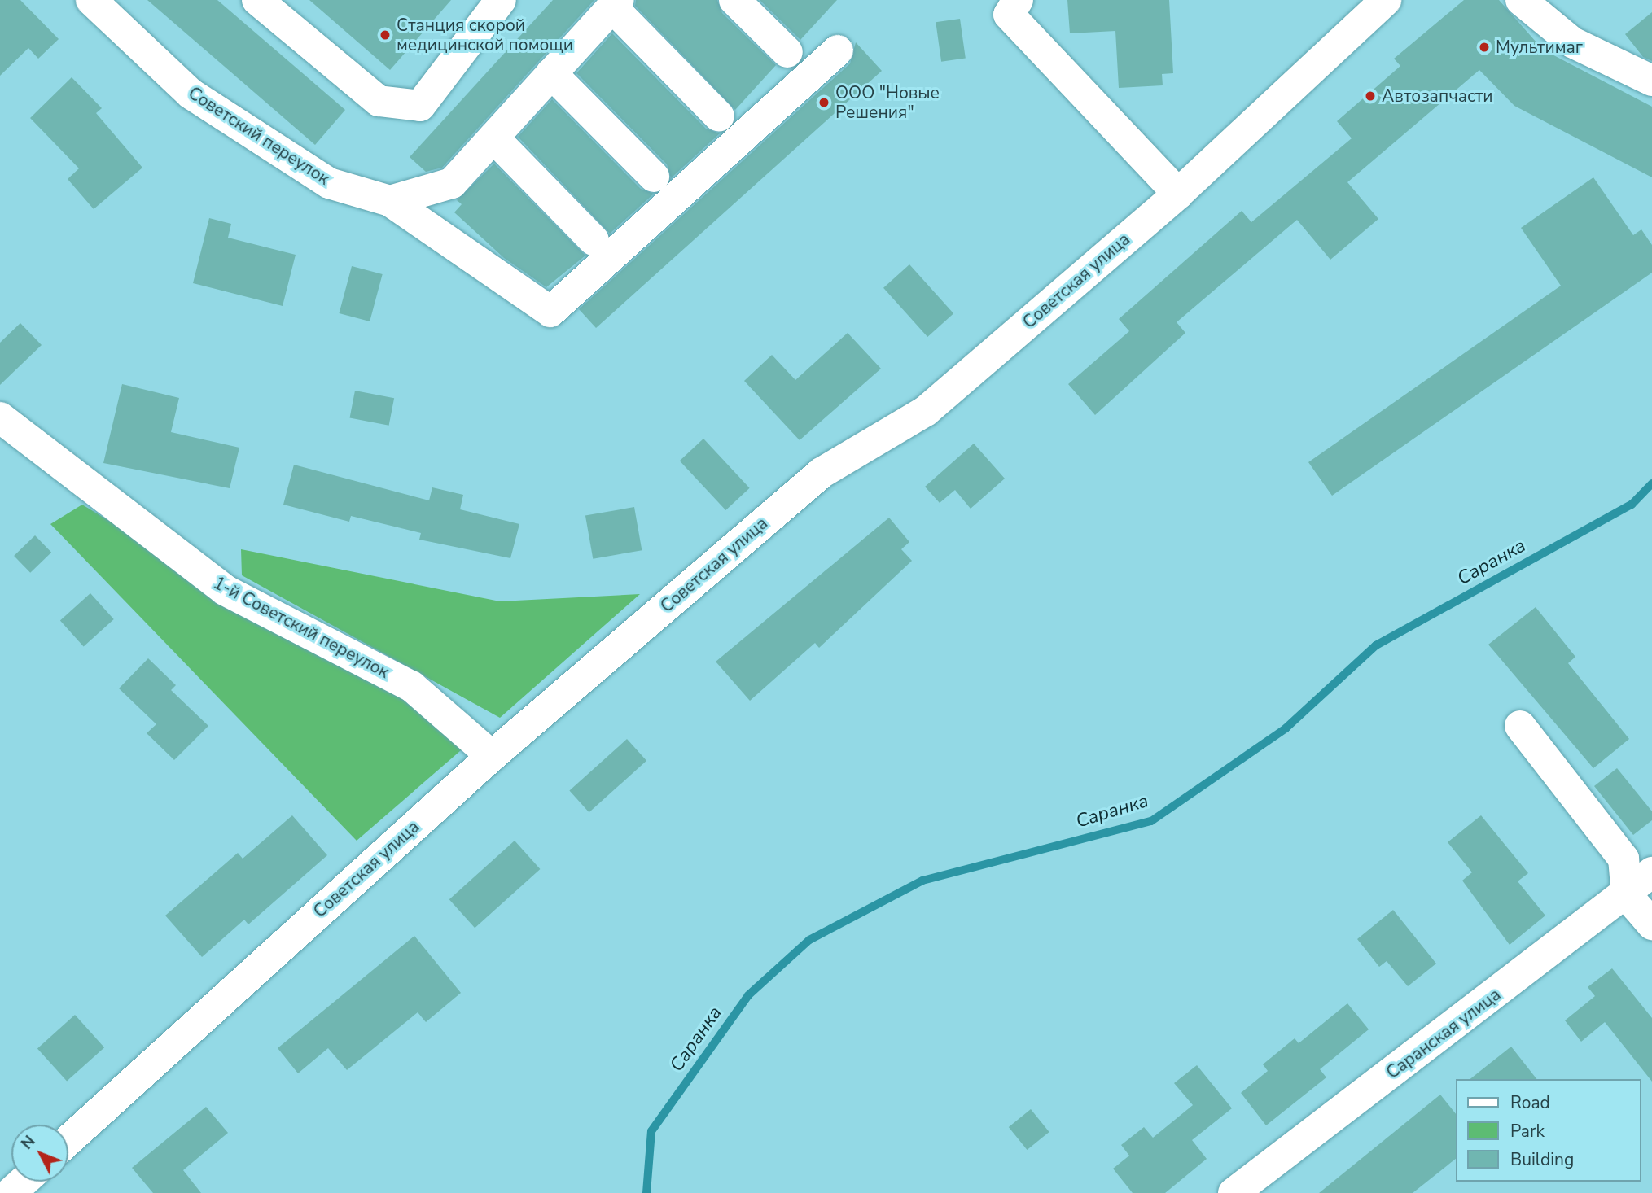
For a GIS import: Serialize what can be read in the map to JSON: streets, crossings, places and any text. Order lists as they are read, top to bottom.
{
  "streets": {
    "street": [
      "Советский переулок",
      "Советская улица",
      "1-й Советский переулок",
      "Саранская улица"
    ]
  },
  "crossings": [
    ["Советская улица", "1-й Советский переулок"]
  ],
  "water": ["Саранка"],
  "places": [
    "Станция скорой медицинской помощи",
    "Мультимаг",
    "Автозапчасти",
    "ООО \"Новые Решения\""
  ],
  "legend": ["Road", "Park", "Building"],
  "north": "top left"
}
